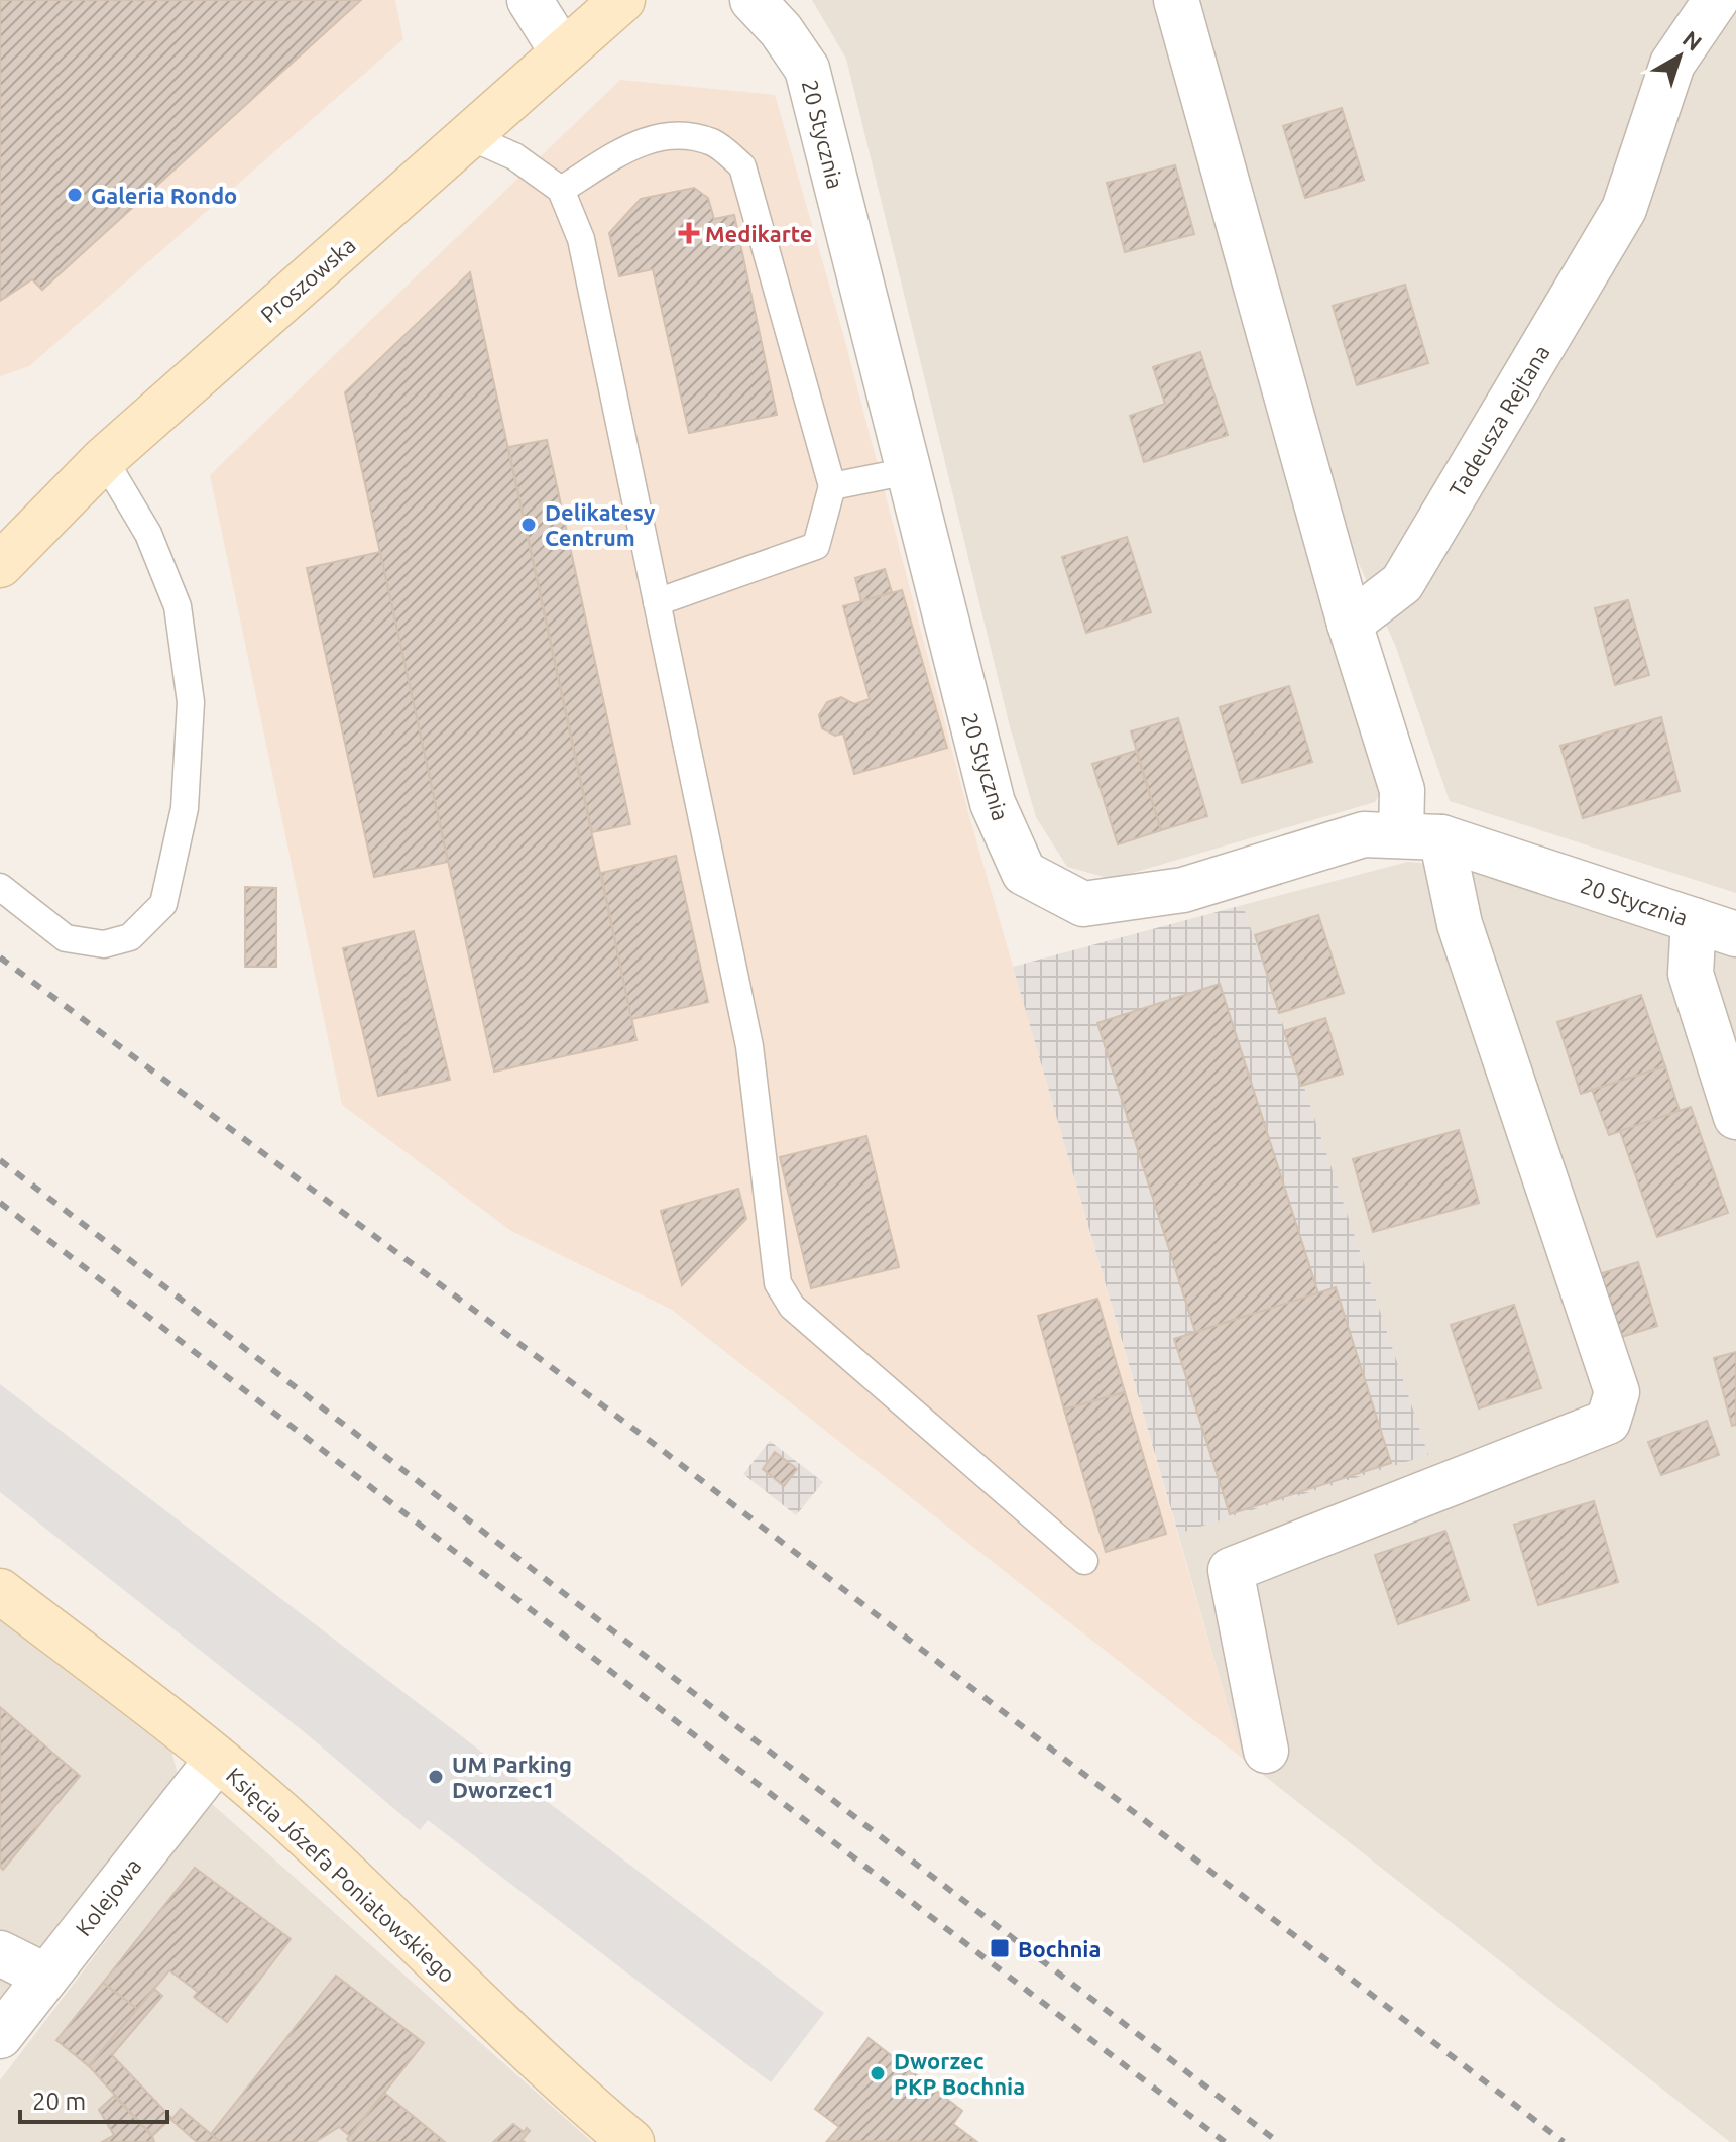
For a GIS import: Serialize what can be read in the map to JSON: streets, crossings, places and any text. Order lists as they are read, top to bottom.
{
  "streets": {
    "main road": ["Proszowska", "Księcia Józefa Poniatowskiego"],
    "street": ["20 Stycznia", "Tadeusza Rejtana", "Kolejowa"]
  },
  "crossings": [
    ["Księcia Józefa Poniatowskiego", "Kolejowa"]
  ],
  "places": {
    "other": [
      "Galeria Rondo",
      "Delikatesy Centrum",
      "UM Parking Dworzec1",
      "Dworzec PKP Bochnia"
    ],
    "health": ["Medikarte"],
    "transit": ["Bochnia"]
  },
  "scale_bar": "20 m",
  "north": "top right"
}
